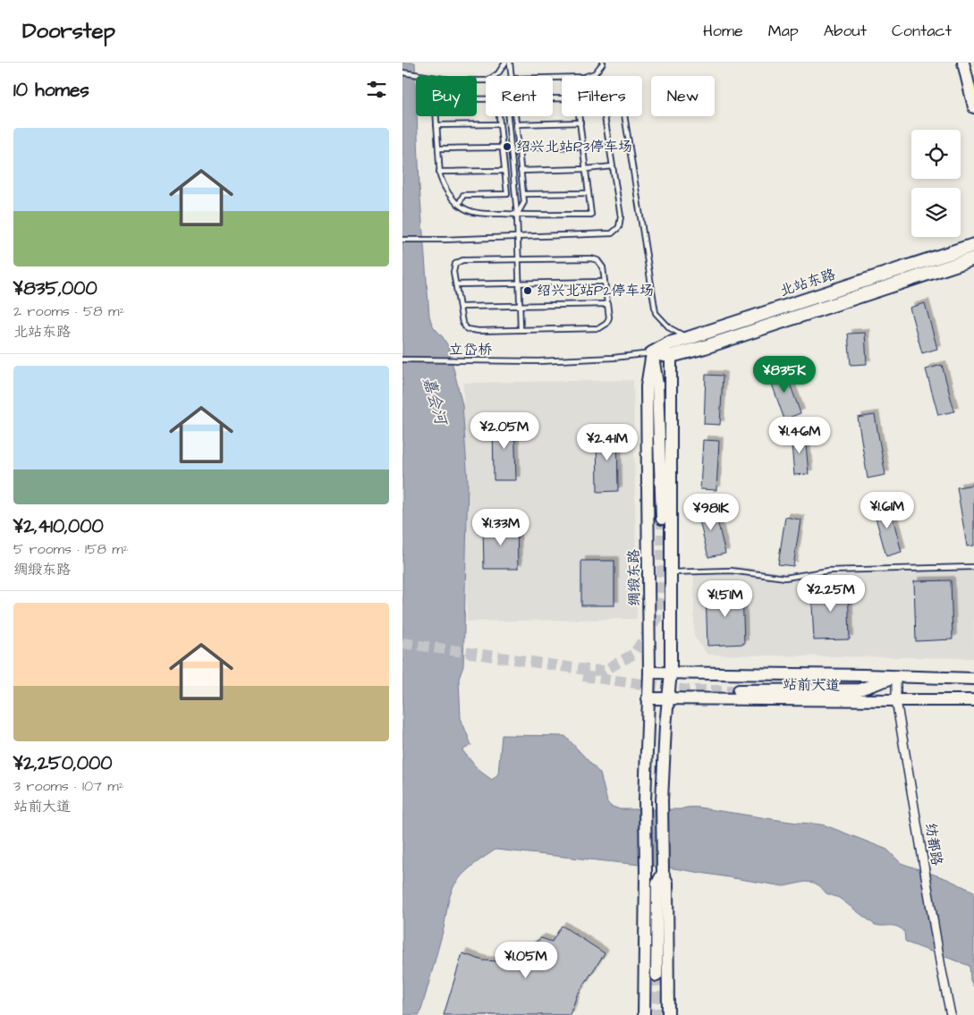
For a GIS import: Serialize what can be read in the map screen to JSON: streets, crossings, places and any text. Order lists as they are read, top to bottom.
{
  "streets": {
    "main road": ["北站东路", "绸缎东路", "站前大道"],
    "street": ["纺都路"],
    "lane": ["立岱桥"]
  },
  "crossings": [
    ["北站东路", "立岱桥"],
    ["北站东路", "绸缎东路"],
    ["绸缎东路", "站前大道"],
    ["站前大道", "纺都路"]
  ],
  "water": ["嘉会河"],
  "places": ["绍兴北站P3停车场", "绍兴北站P2停车场"],
  "page": {
    "header": "Doorstep",
    "nav": [
      "Home",
      "Map",
      "About",
      "Contact"
    ],
    "heading": "10 homes",
    "chip": [
      "Buy",
      "Rent",
      "Filters",
      "New"
    ],
    "list": [
      {
        "name": "¥835,000",
        "note": "2 rooms · 58 m² · 北站东路"
      },
      {
        "name": "¥2,410,000",
        "note": "5 rooms · 158 m² · 绸缎东路"
      },
      {
        "name": "¥2,250,000",
        "note": "3 rooms · 107 m² · 站前大道"
      }
    ],
    "price": [
      "¥835K",
      "¥2.05M",
      "¥1.46M",
      "¥2.41M",
      "¥1.61M",
      "¥981K",
      "¥1.33M",
      "¥2.25M",
      "¥1.51M",
      "¥1.05M"
    ]
  }
}
